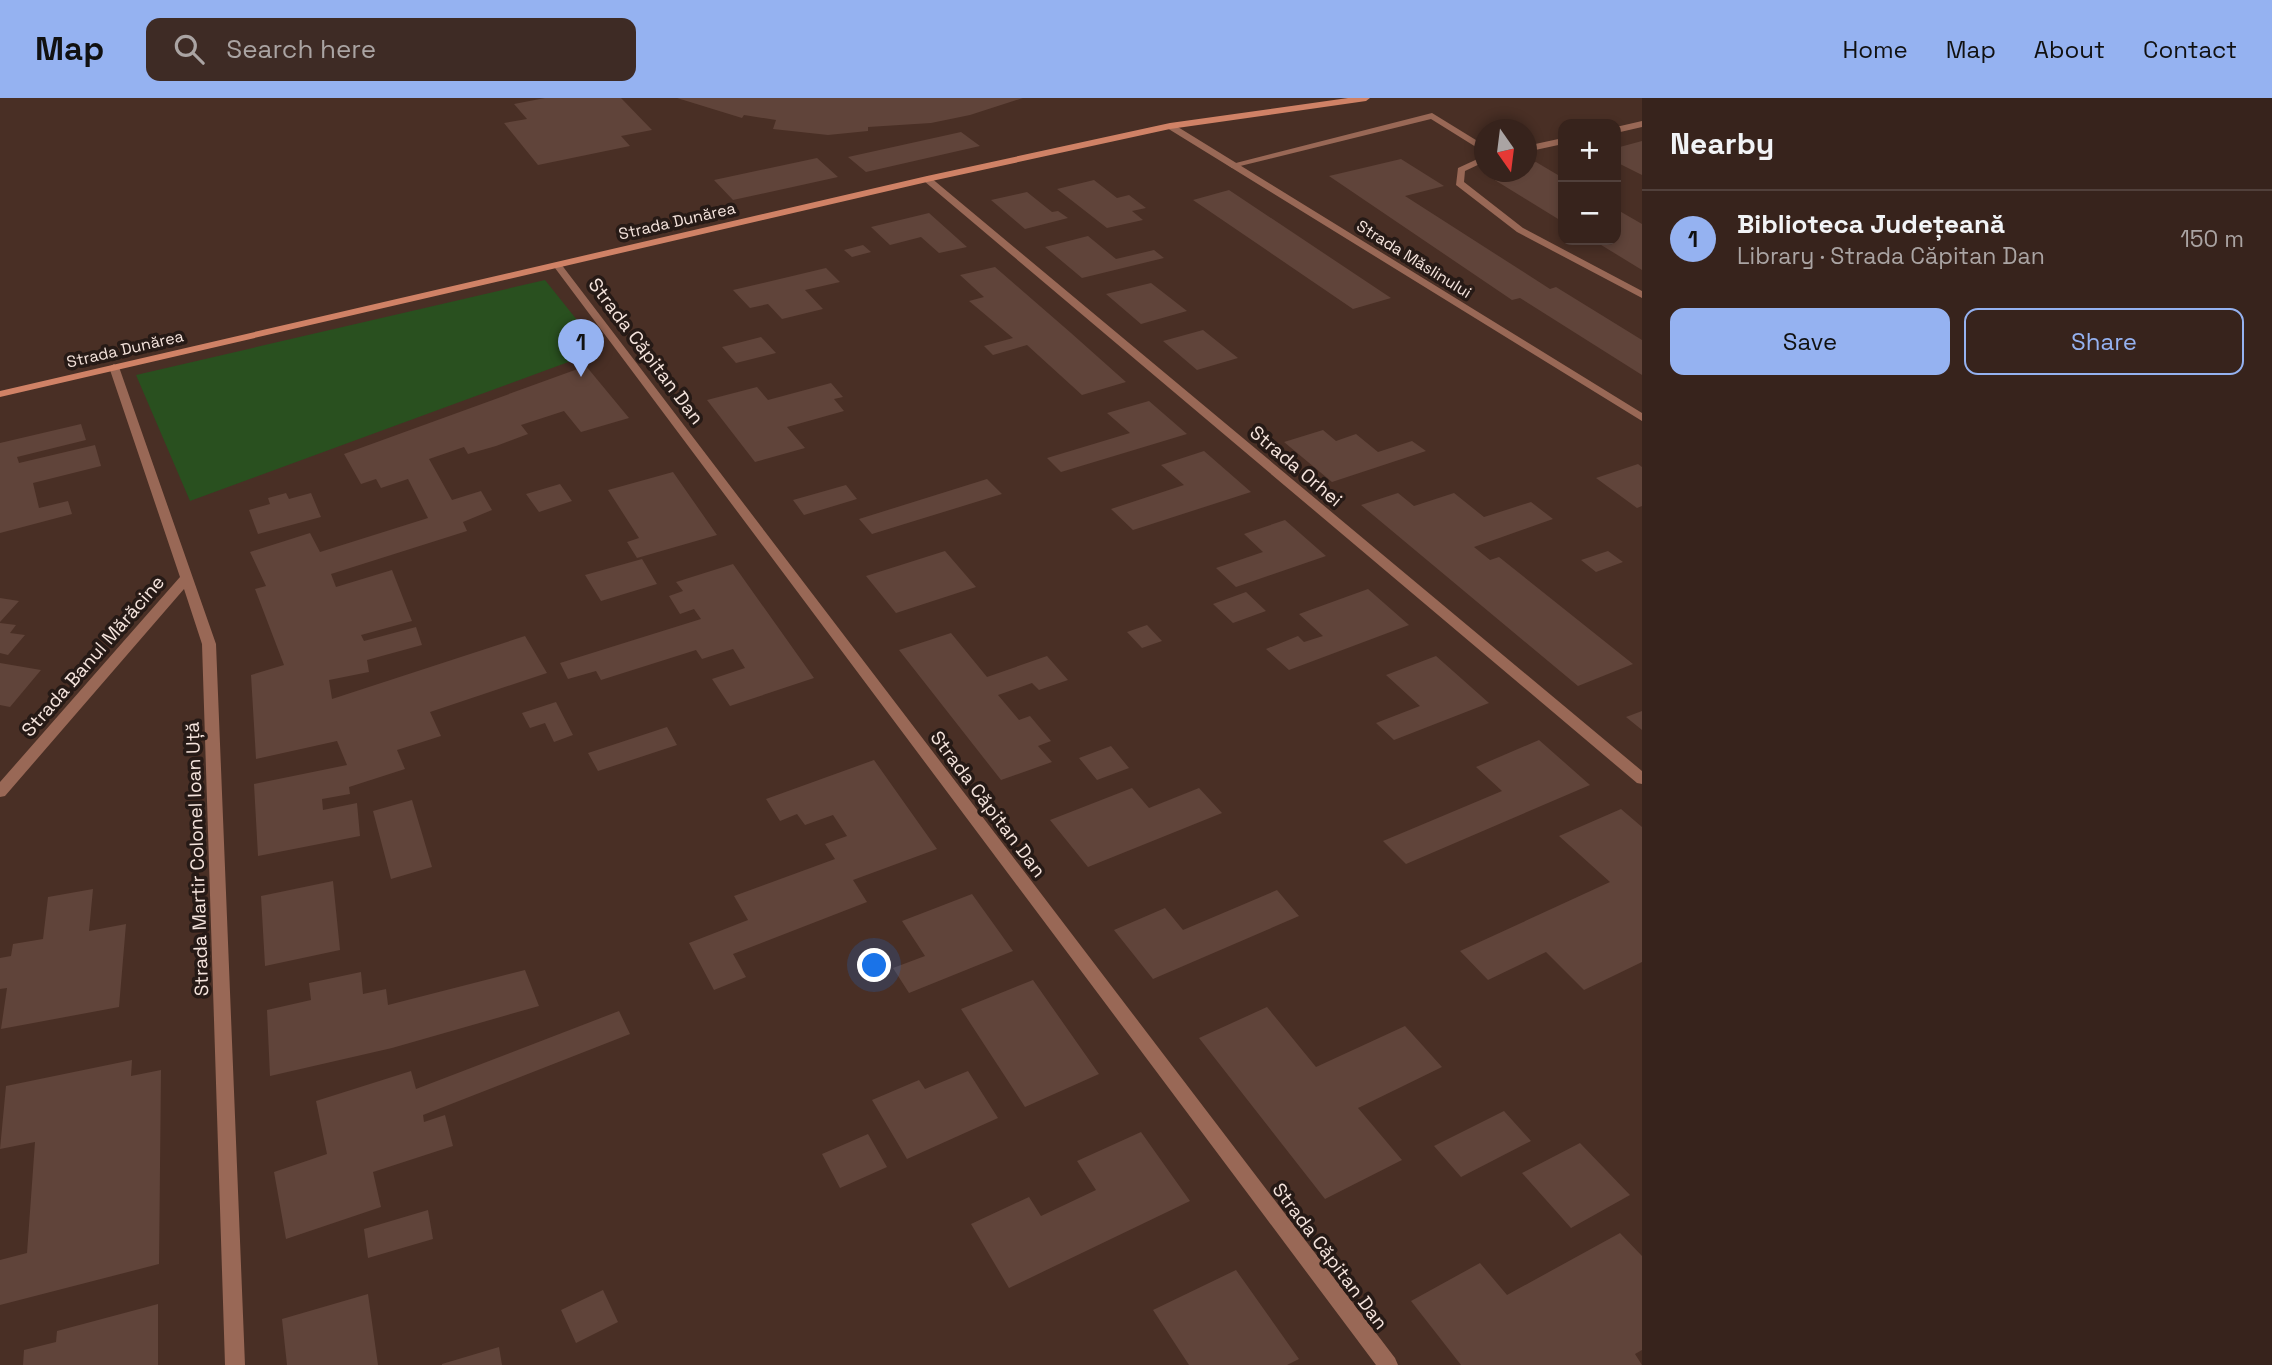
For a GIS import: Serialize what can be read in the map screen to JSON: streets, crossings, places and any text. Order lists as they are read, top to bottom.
{
  "streets": {
    "street": [
      "Strada Dunărea",
      "Strada Măslinului",
      "Strada Căpitan Dan",
      "Strada Orhei",
      "Strada Banul Mărăcine",
      "Strada Martir Colonel Ioan Uță"
    ]
  },
  "crossings": [
    ["Strada Dunărea", "Strada Măslinului"],
    ["Strada Dunărea", "Strada Căpitan Dan"],
    ["Strada Dunărea", "Strada Orhei"],
    ["Strada Dunărea", "Strada Martir Colonel Ioan Uță"],
    ["Strada Banul Mărăcine", "Strada Martir Colonel Ioan Uță"]
  ],
  "north": "bottom",
  "page": {
    "header": "Map",
    "search": "Search here",
    "nav": [
      "Home",
      "Map",
      "About",
      "Contact"
    ],
    "heading": "Nearby",
    "map_buttons": ["+", "−"],
    "list": [
      {
        "mark": "1",
        "name": "Biblioteca Județeană",
        "note": "Library · Strada Căpitan Dan",
        "value": "150 m"
      }
    ],
    "buttons": ["Save", "Share"],
    "pins": "1"
  }
}
